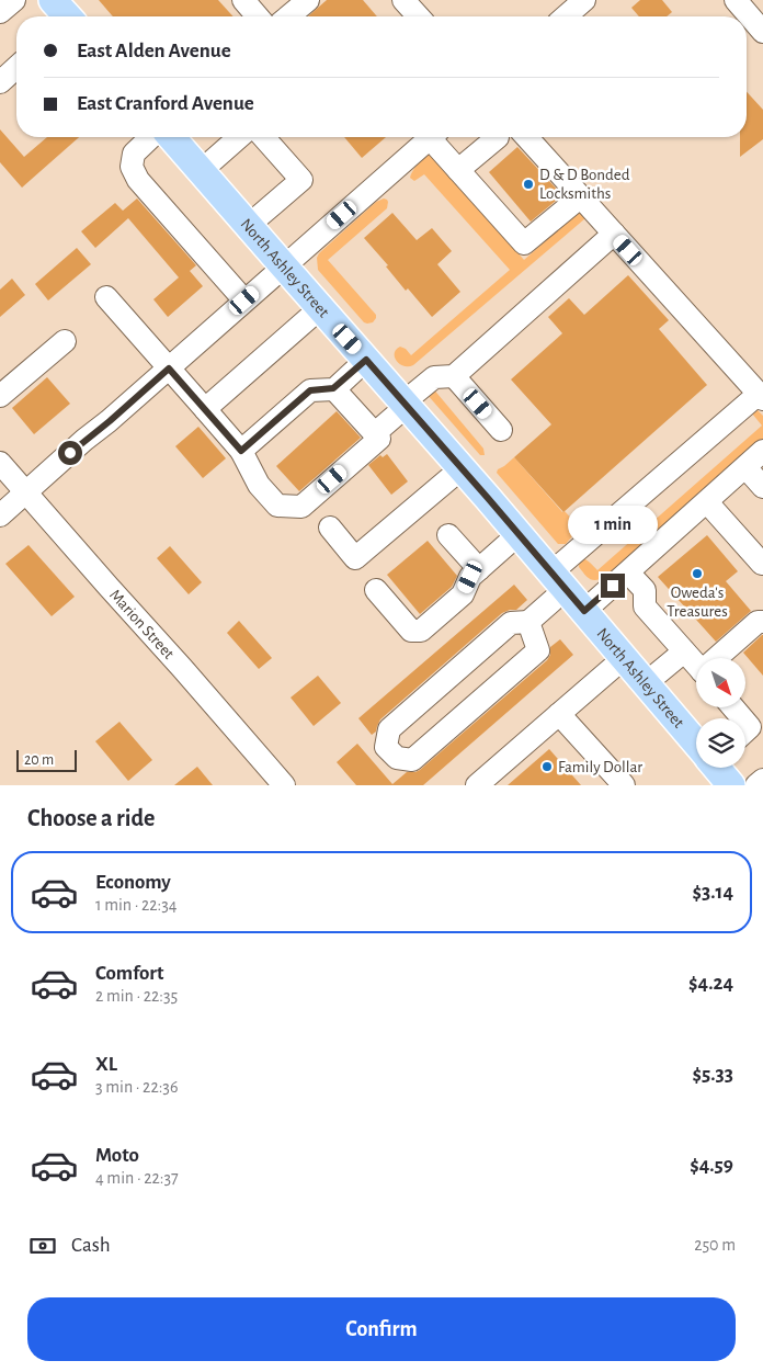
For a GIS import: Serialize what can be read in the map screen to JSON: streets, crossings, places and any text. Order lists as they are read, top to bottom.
{
  "streets": {
    "main road": ["North Ashley Street"],
    "street": ["Marion Street"]
  },
  "places": ["D & D Bonded Locksmiths", "Oweda's Treasures", "Family Dollar"],
  "scale_bar": "20 m",
  "north": "bottom right",
  "page": {
    "banner": ["East Alden Avenue", "East Cranford Avenue"],
    "bubble": "1 min",
    "scale": "20 m",
    "heading": "Choose a ride",
    "list": [
      {
        "name": "Economy",
        "note": "1 min · 22:34",
        "value": "$3.14"
      },
      {
        "name": "Comfort",
        "note": "2 min · 22:35",
        "value": "$4.24"
      },
      {
        "name": "XL",
        "note": "3 min · 22:36",
        "value": "$5.33"
      },
      {
        "name": "Moto",
        "note": "4 min · 22:37",
        "value": "$4.59"
      }
    ],
    "pay": ["Cash", "250 m"],
    "buttons": "Confirm"
  }
}
